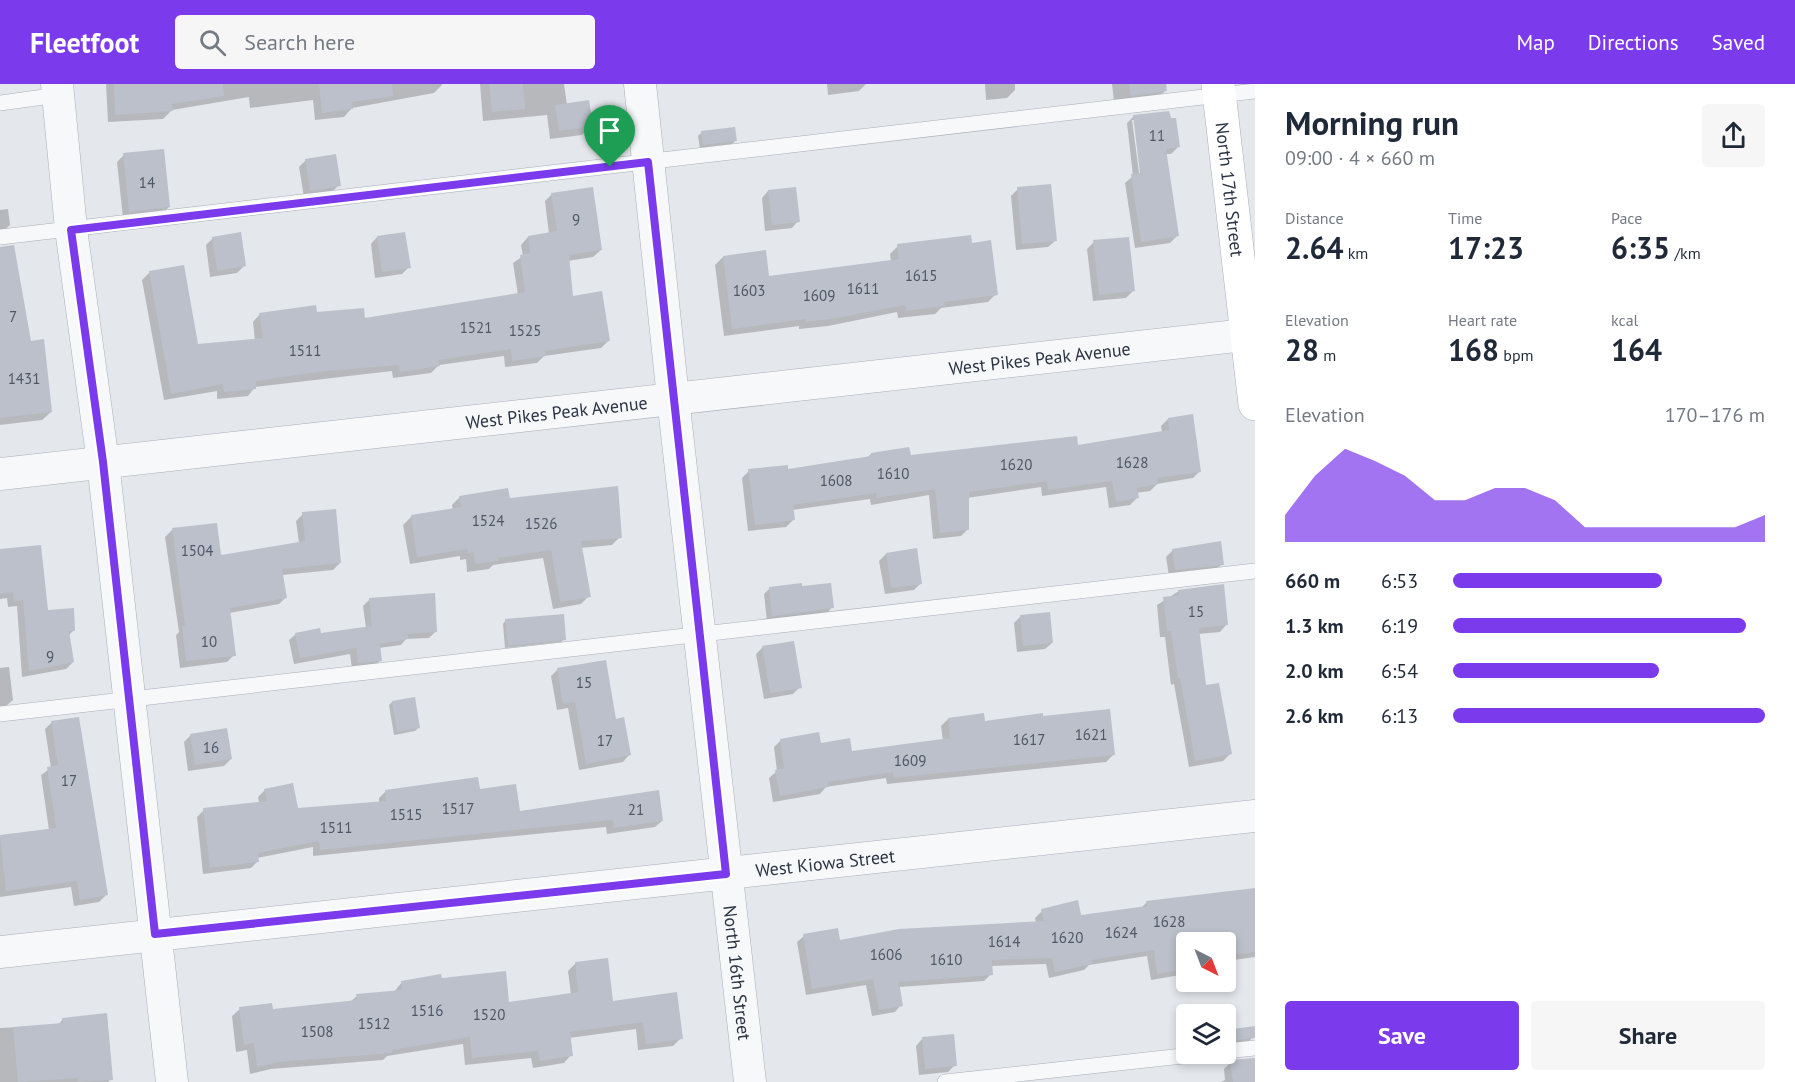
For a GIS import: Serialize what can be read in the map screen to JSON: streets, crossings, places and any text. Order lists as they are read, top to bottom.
{
  "streets": {
    "street": [
      "North 17th Street",
      "West Pikes Peak Avenue",
      "West Kiowa Street",
      "North 16th Street"
    ]
  },
  "crossings": [
    ["North 17th Street", "West Pikes Peak Avenue"],
    ["West Pikes Peak Avenue", "North 16th Street"],
    ["West Kiowa Street", "North 16th Street"]
  ],
  "house_numbers": [
    "11",
    "14",
    "9",
    "1615",
    "1611",
    "1603",
    "1609",
    "7",
    "1521",
    "1525",
    "1511",
    "1431",
    "1628",
    "1620",
    "1610",
    "1608",
    "1524",
    "1526",
    "1504",
    "15",
    "10",
    "9",
    "15",
    "1621",
    "1617",
    "17",
    "16",
    "1609",
    "17",
    "1517",
    "21",
    "1515",
    "1511",
    "1628",
    "1624",
    "1620",
    "1614",
    "1606",
    "1610",
    "1516",
    "1520",
    "1512",
    "1508"
  ],
  "north": "bottom right",
  "page": {
    "header": "Fleetfoot",
    "search": "Search here",
    "nav": ["Map", "Directions", "Saved"],
    "heading": ["Morning run", "09:00 · 4 × 660 m"],
    "stats": [
      ["Distance", "2.64 km"],
      ["Time", "17:23"],
      ["Pace", "6:35 /km"],
      ["Elevation", "28 m"],
      ["Heart rate", "168 bpm"],
      ["kcal", "164"]
    ],
    "chart": ["Elevation", "170–176 m"],
    "list": [
      {
        "name": "660 m",
        "note": "6:53"
      },
      {
        "name": "1.3 km",
        "note": "6:19"
      },
      {
        "name": "2.0 km",
        "note": "6:54"
      },
      {
        "name": "2.6 km",
        "note": "6:13"
      }
    ],
    "buttons": ["Save", "Share"]
  }
}
